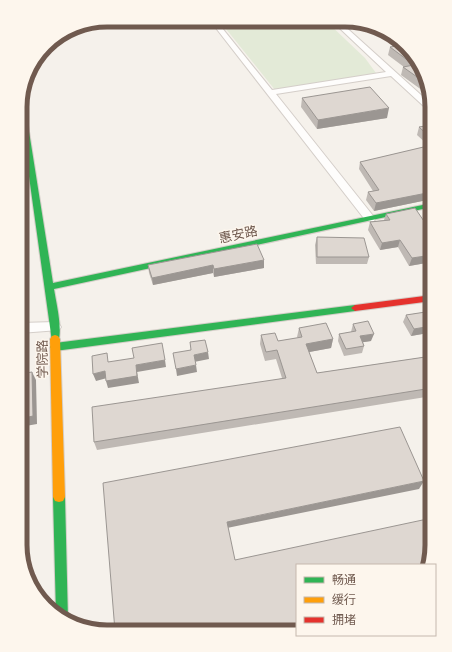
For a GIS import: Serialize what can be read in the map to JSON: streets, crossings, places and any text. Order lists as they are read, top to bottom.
{
  "streets": {
    "street": ["惠安路", "学院路"]
  },
  "crossings": [
    ["惠安路", "学院路"]
  ],
  "legend": ["畅通", "缓行", "拥堵"]
}
